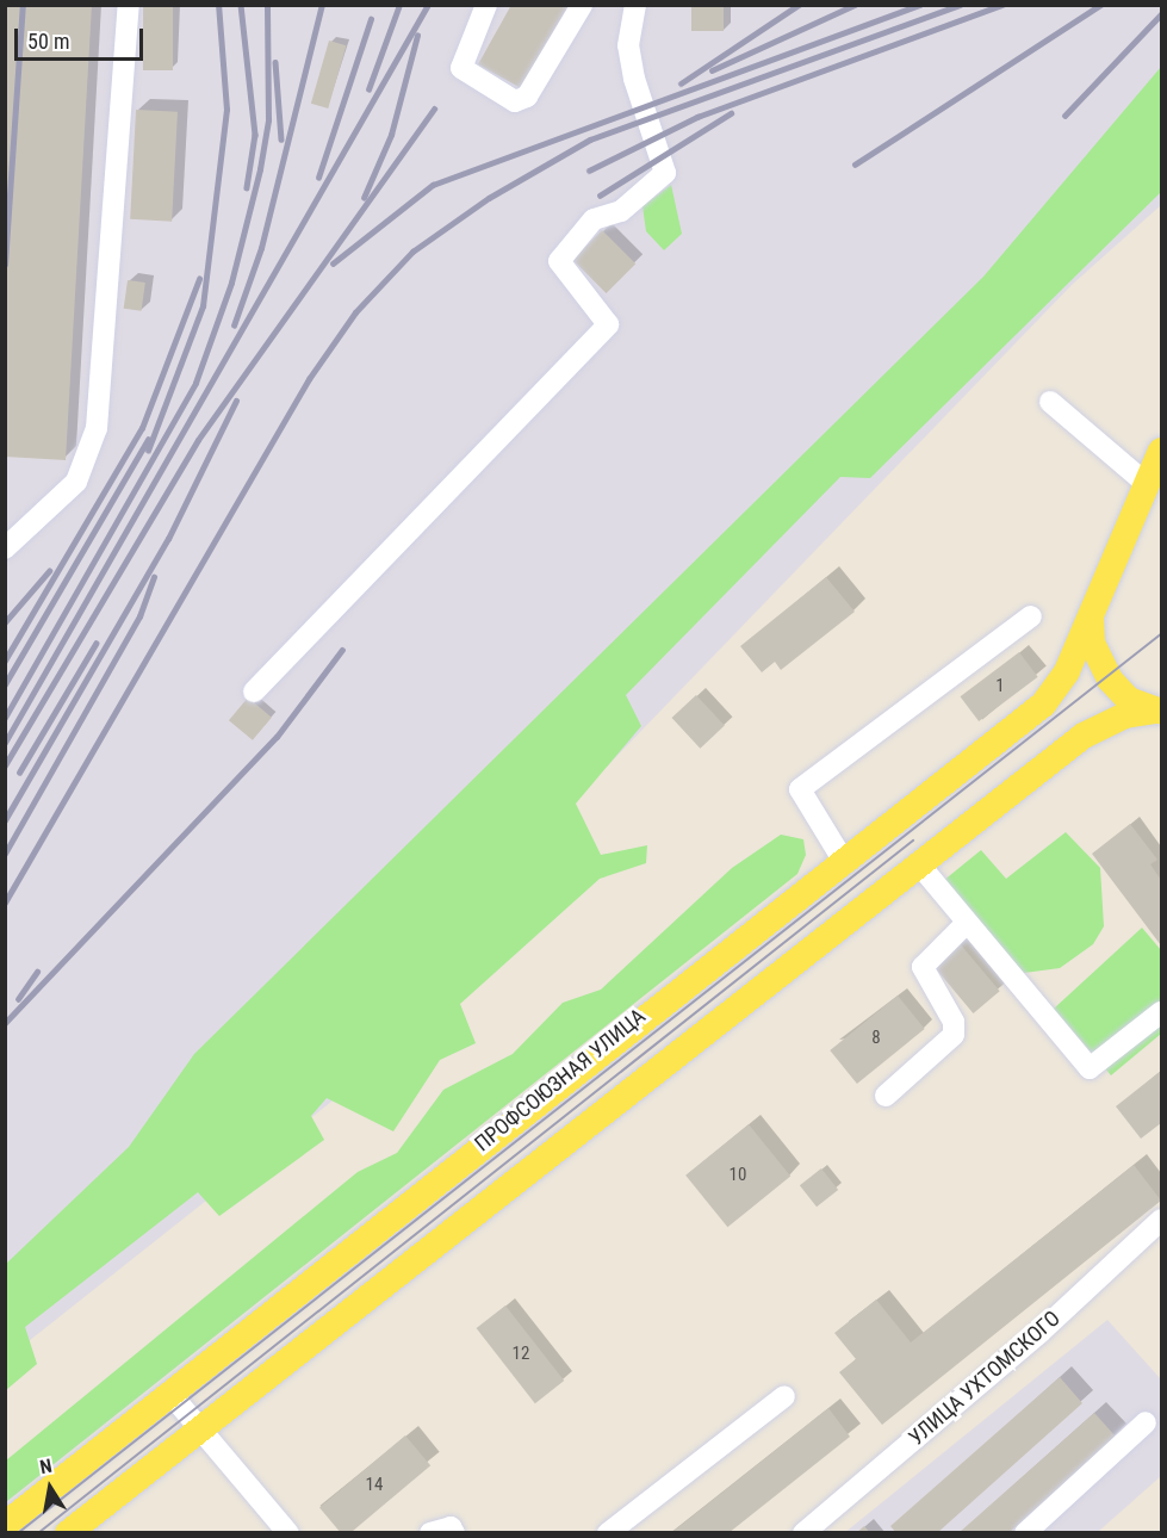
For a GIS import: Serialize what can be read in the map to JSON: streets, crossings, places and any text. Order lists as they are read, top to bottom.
{
  "streets": {
    "main road": ["ПРОФСОЮЗНАЯ УЛИЦА"],
    "street": ["УЛИЦА УХТОМСКОГО"]
  },
  "house_numbers": [
    "1",
    "8",
    "10",
    "12",
    "14"
  ],
  "scale_bar": "50 m",
  "north": "top"
}
